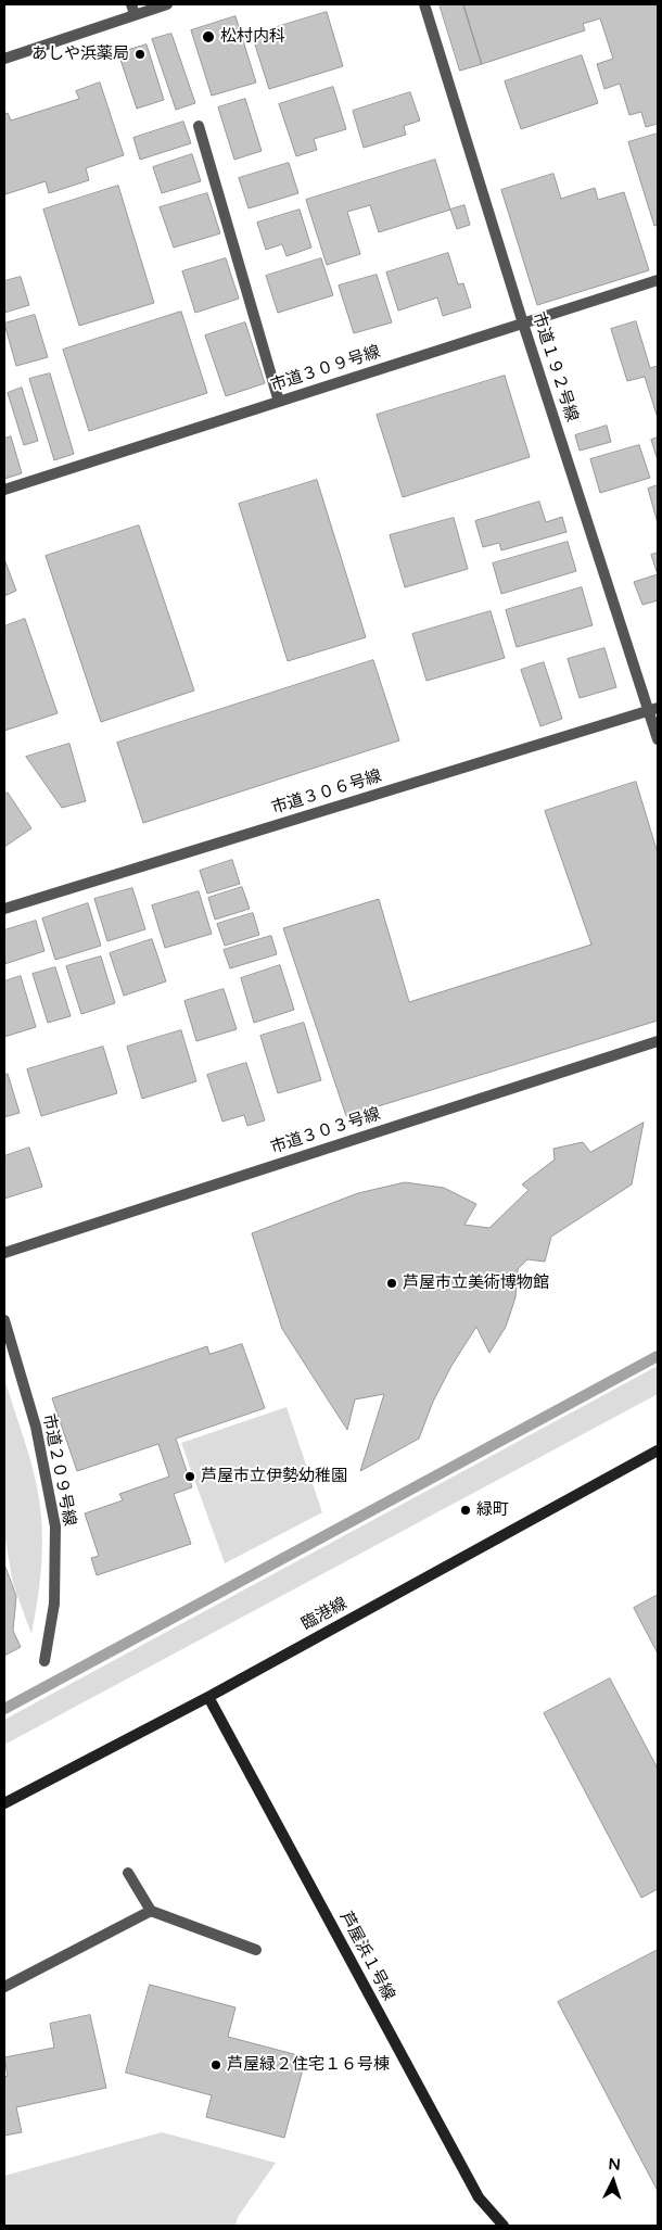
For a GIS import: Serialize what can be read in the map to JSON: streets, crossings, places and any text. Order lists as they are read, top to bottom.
{
  "streets": {
    "street": [
      "市道１９２号線",
      "市道３０９号線",
      "市道３０６号線",
      "市道３０３号線",
      "市道２０９号線",
      "臨港線",
      "芦屋浜１号線"
    ]
  },
  "crossings": [
    ["市道１９２号線", "市道３０９号線"],
    ["市道１９２号線", "市道３０６号線"],
    ["臨港線", "芦屋浜１号線"]
  ],
  "places": [
    "松村内科",
    "あしや浜薬局",
    "芦屋市立美術博物館",
    "芦屋市立伊勢幼稚園",
    "緑町",
    "芦屋緑２住宅１６号棟"
  ],
  "north": "top"
}
